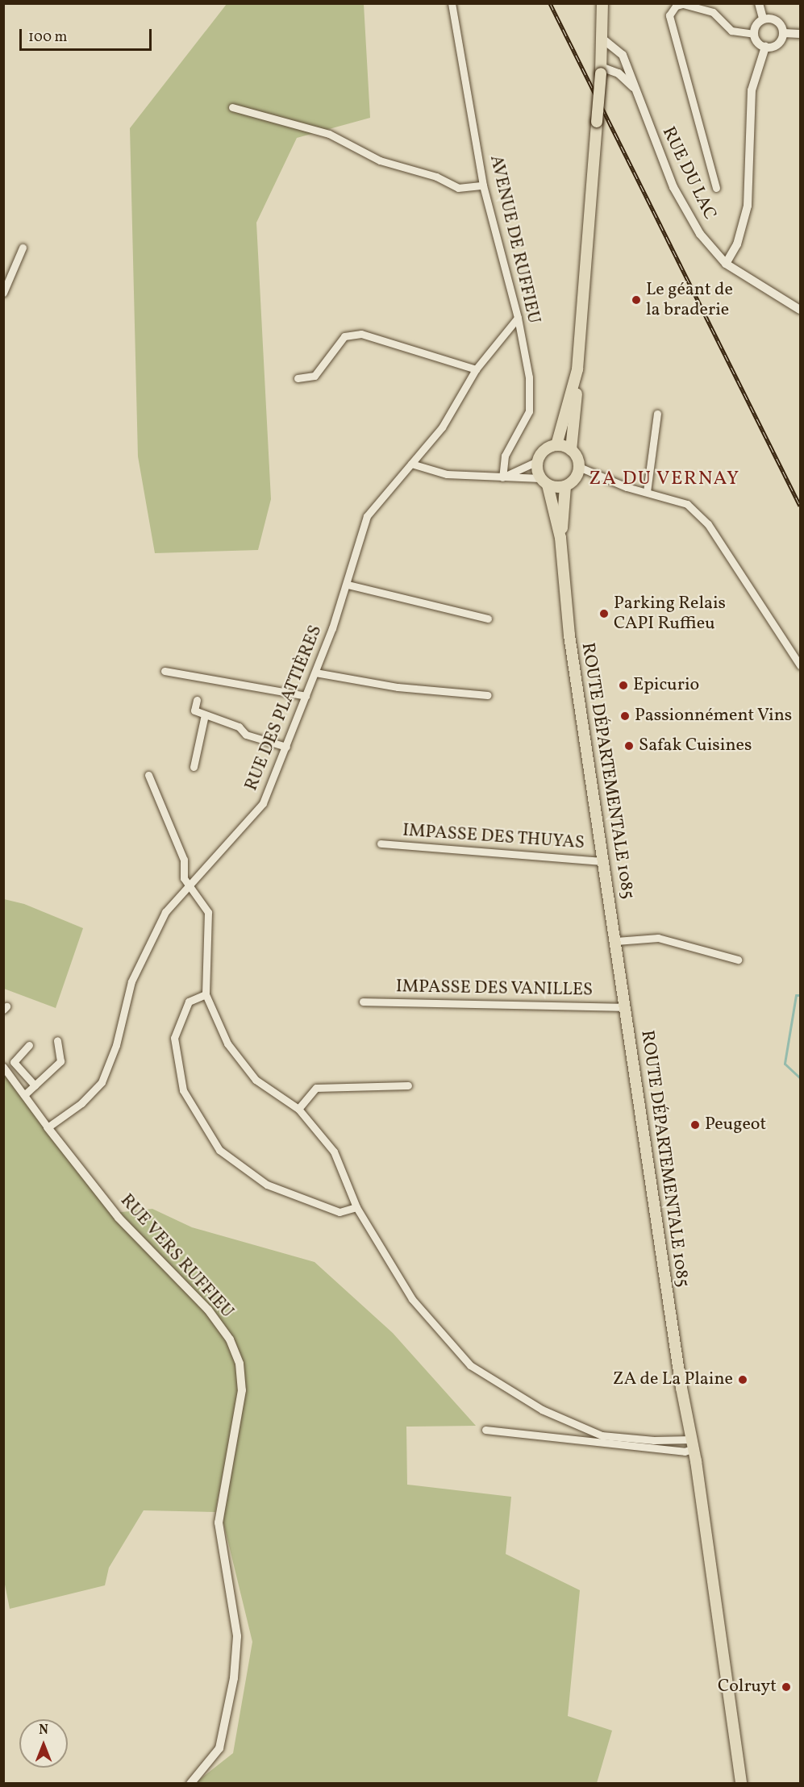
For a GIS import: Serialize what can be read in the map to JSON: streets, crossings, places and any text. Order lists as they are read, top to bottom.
{
  "streets": {
    "main road": ["ROUTE DÉPARTEMENTALE 1085"],
    "street": [
      "RUE DU LAC",
      "AVENUE DE RUFFIEU",
      "RUE DES PLATTIÈRES",
      "IMPASSE DES THUYAS",
      "IMPASSE DES VANILLES",
      "RUE VERS RUFFIEU"
    ]
  },
  "crossings": [
    ["AVENUE DE RUFFIEU", "RUE DES PLATTIÈRES"],
    ["RUE DES PLATTIÈRES", "RUE VERS RUFFIEU"],
    ["ROUTE DÉPARTEMENTALE 1085", "IMPASSE DES THUYAS"],
    ["ROUTE DÉPARTEMENTALE 1085", "IMPASSE DES VANILLES"]
  ],
  "districts": ["ZA DU VERNAY"],
  "places": [
    "Le géant de la braderie",
    "Parking Relais CAPI Ruffieu",
    "Epicurio",
    "Passionnément Vins",
    "Safak Cuisines",
    "Peugeot",
    "ZA de La Plaine",
    "Colruyt"
  ],
  "scale_bar": "100 m",
  "north": "top"
}
